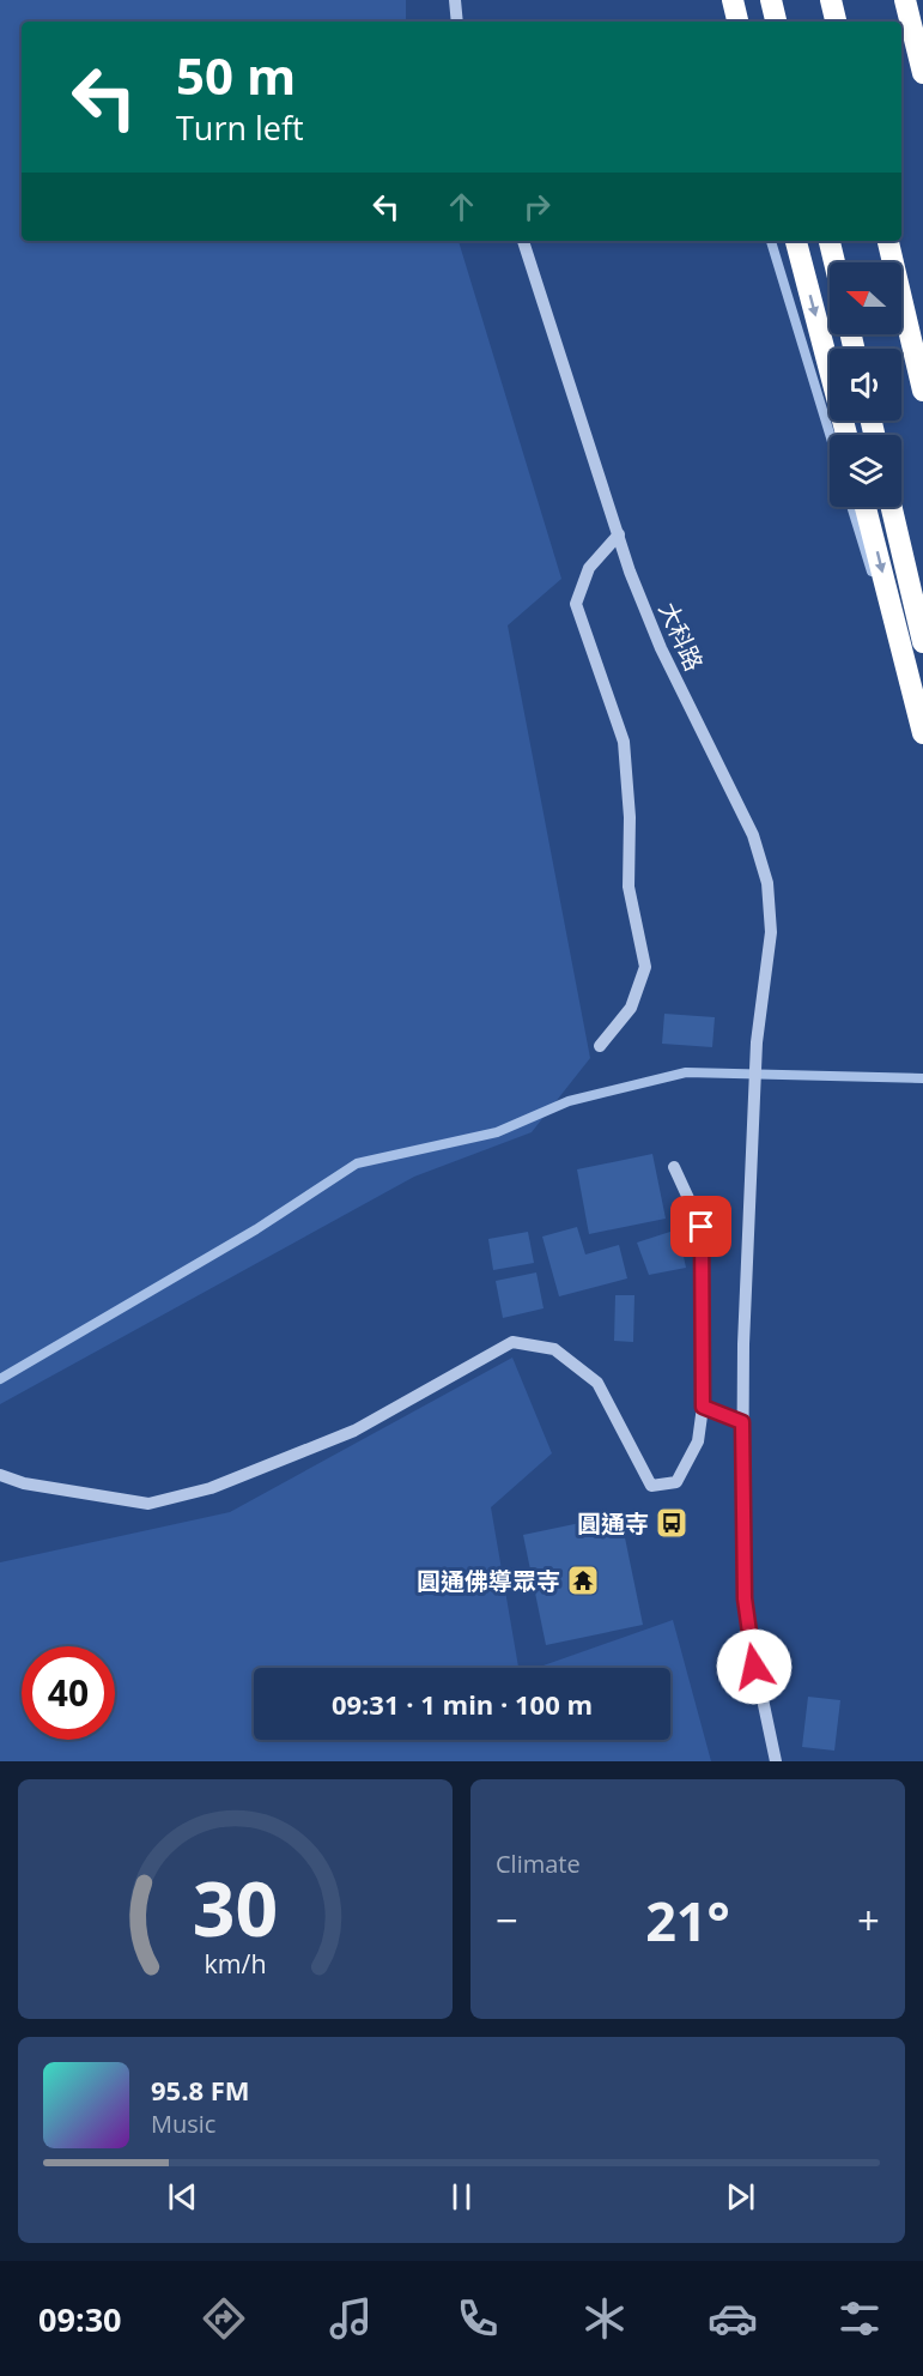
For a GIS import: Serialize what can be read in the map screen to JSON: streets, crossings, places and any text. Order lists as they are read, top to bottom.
{
  "streets": {
    "street": ["大科路"]
  },
  "places": {
    "bus stop": ["圓通寺"],
    "temple": ["圓通佛導眾寺"]
  },
  "north": "left",
  "page": {
    "turn": ["50 m", "Turn left"],
    "limit": "40",
    "trip": "09:31 · 1 min · 100 m",
    "tile": "Climate",
    "heat": ["−", "21°", "+"],
    "song": ["95.8 FM", "Music"],
    "tabs": "09:30",
    "gauge": ["30", "km/h"]
  }
}
